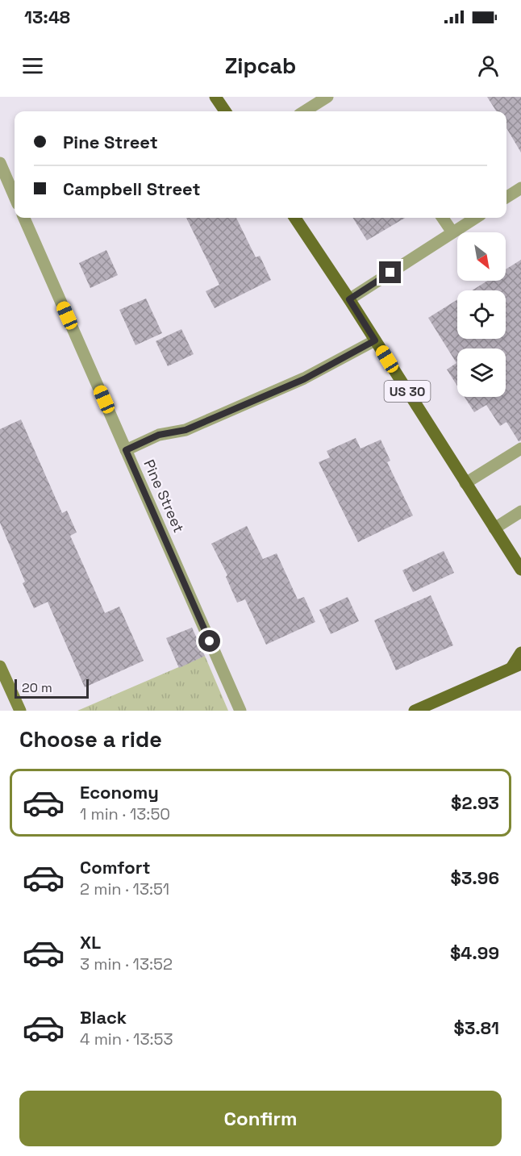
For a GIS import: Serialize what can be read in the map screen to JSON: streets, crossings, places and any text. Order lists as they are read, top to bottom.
{
  "streets": {
    "main road": ["US 30"],
    "street": ["Pine Street"]
  },
  "scale_bar": "20 m",
  "north": "bottom right",
  "page": {
    "status": "13:48",
    "header": "Zipcab",
    "banner": ["Pine Street", "Campbell Street"],
    "scale": "20 m",
    "heading": "Choose a ride",
    "list": [
      {
        "name": "Economy",
        "note": "1 min · 13:50",
        "value": "$2.93"
      },
      {
        "name": "Comfort",
        "note": "2 min · 13:51",
        "value": "$3.96"
      },
      {
        "name": "XL",
        "note": "3 min · 13:52",
        "value": "$4.99"
      },
      {
        "name": "Black",
        "note": "4 min · 13:53",
        "value": "$3.81"
      }
    ],
    "buttons": "Confirm"
  }
}
